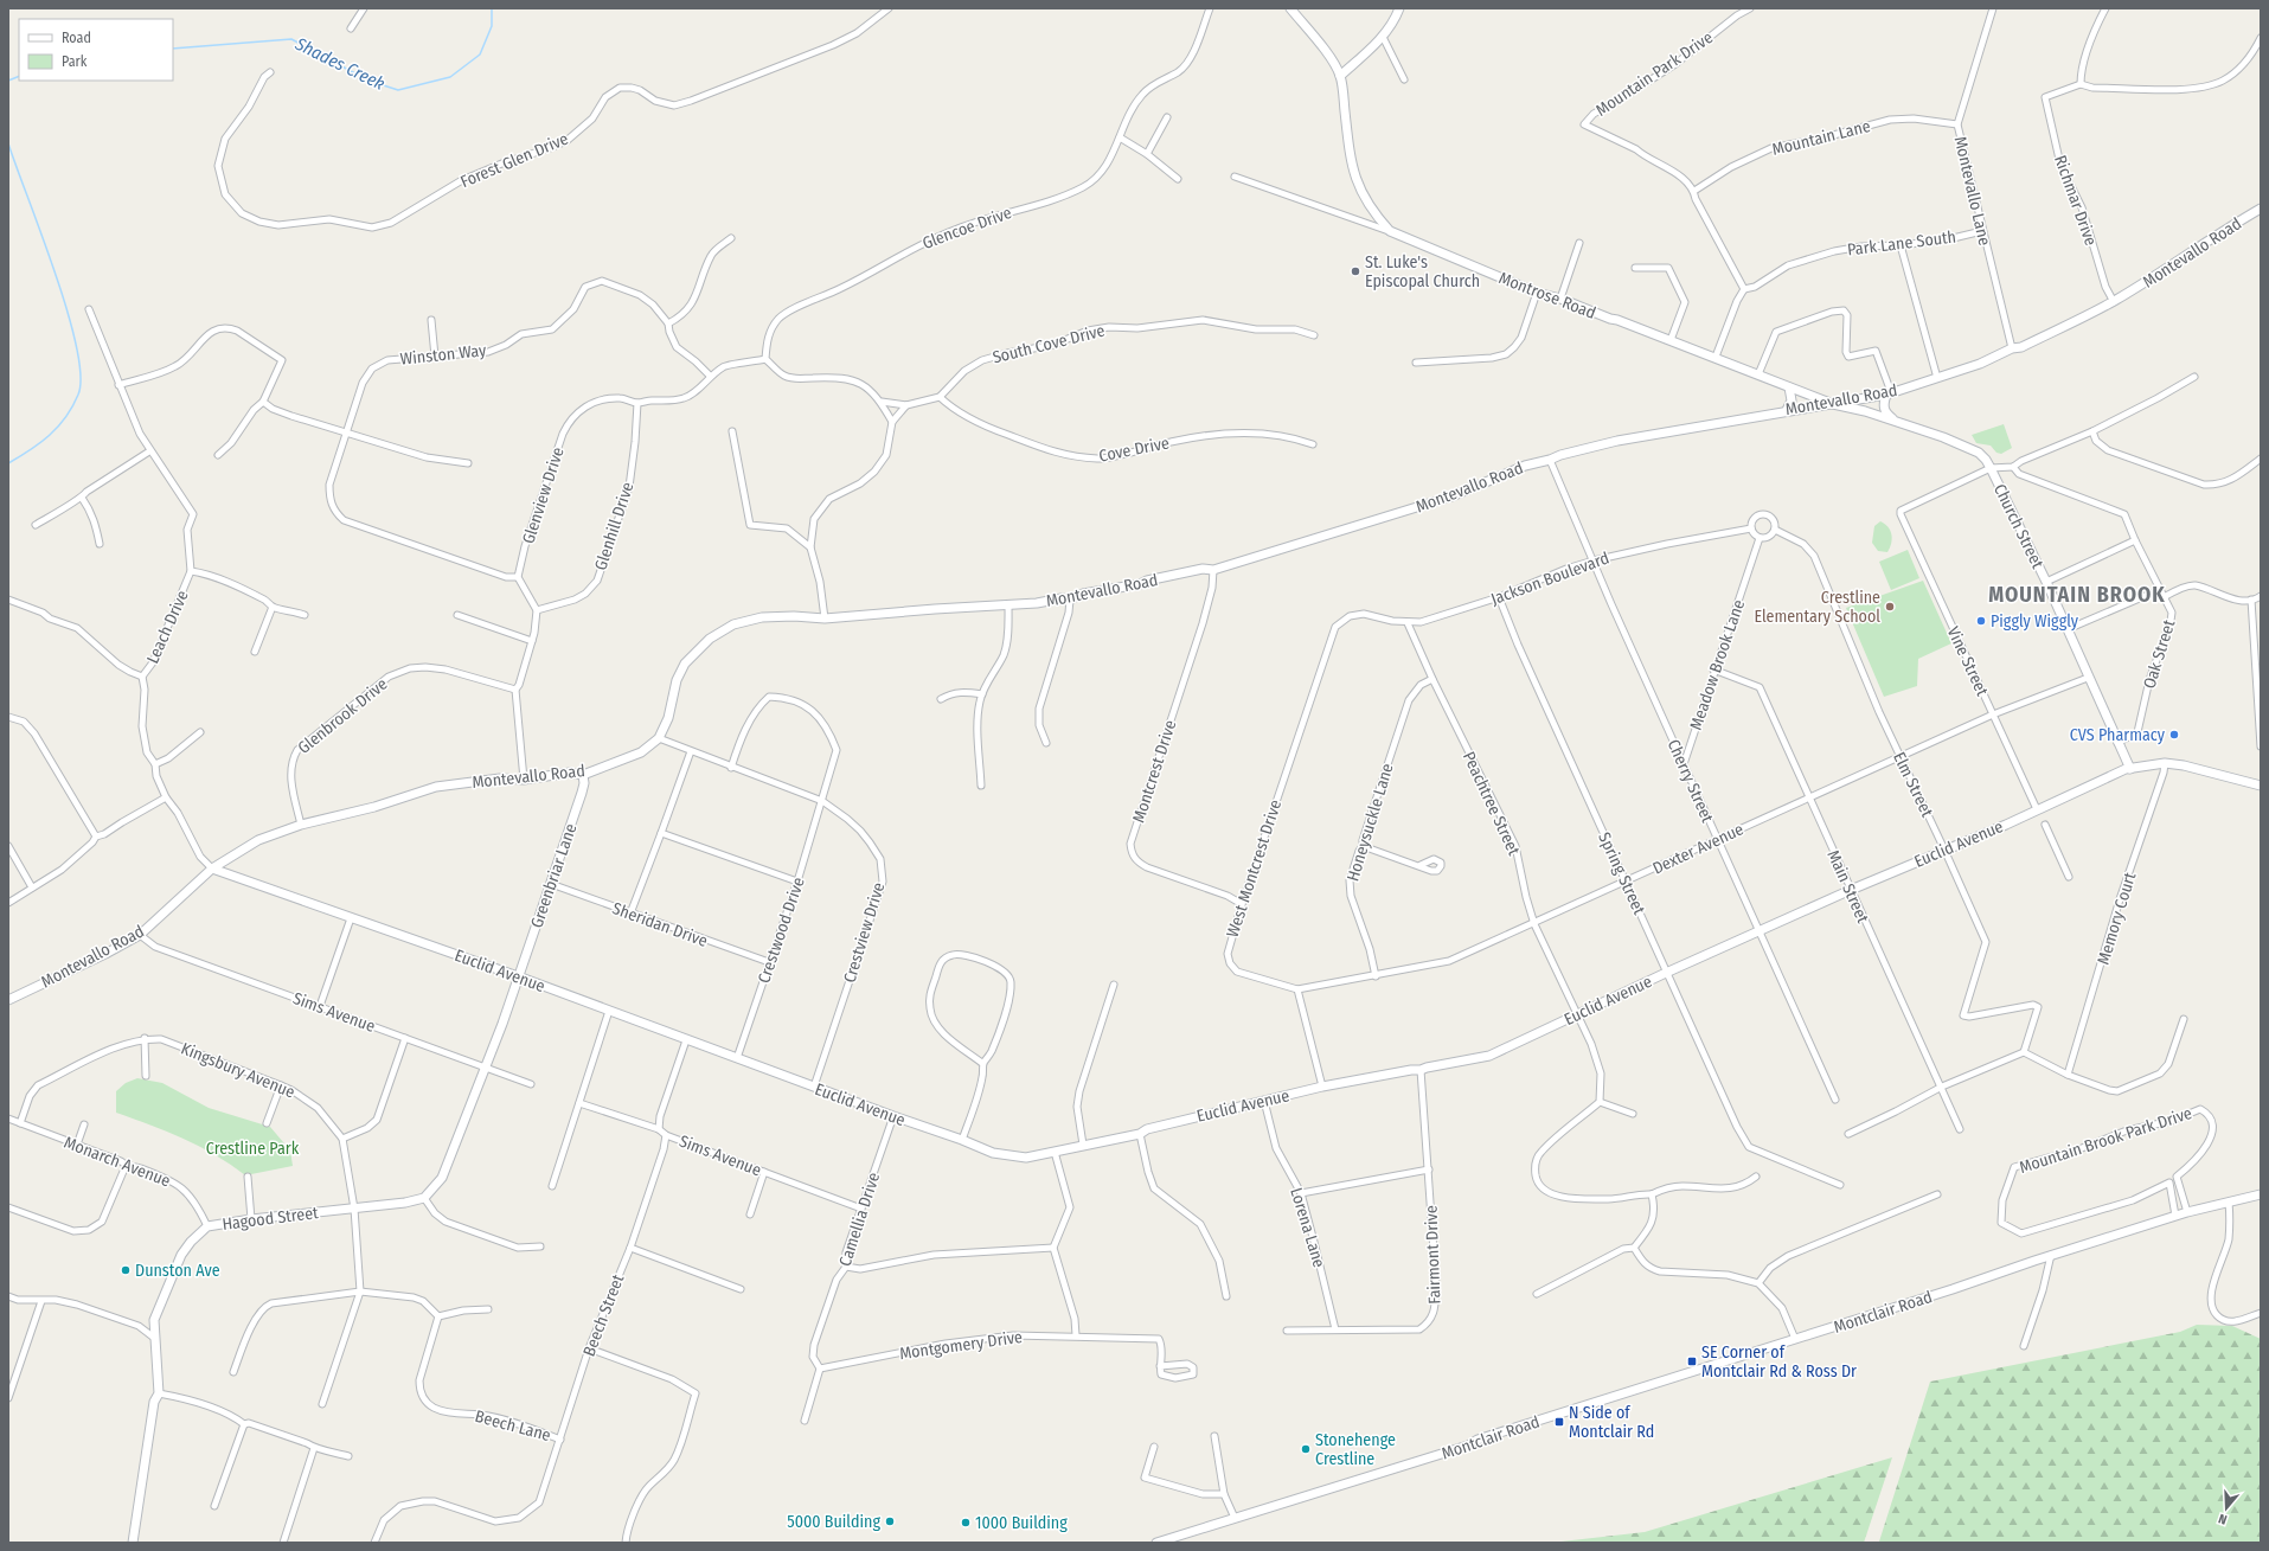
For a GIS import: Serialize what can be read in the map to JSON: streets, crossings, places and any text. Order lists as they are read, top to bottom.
{
  "streets": {
    "main road": [
      "Montevallo Road",
      "Montrose Road",
      "Church Street",
      "Euclid Avenue",
      "Greenbriar Lane",
      "Hagood Street",
      "Montclair Road"
    ],
    "street": [
      "Mountain Park Drive",
      "Mountain Lane",
      "Forest Glen Drive",
      "Montevallo Lane",
      "Richmar Drive",
      "Glencoe Drive",
      "Park Lane South",
      "South Cove Drive",
      "Winston Way",
      "Cove Drive",
      "Glenview Drive",
      "Glenhill Drive",
      "Jackson Boulevard",
      "Leach Drive",
      "Oak Street",
      "Vine Street",
      "Meadow Brook Lane",
      "Glenbrook Drive",
      "Montcrest Drive",
      "Cherry Street",
      "Elm Street",
      "Peachtree Street",
      "Honeysuckle Lane",
      "Dexter Avenue",
      "West Montcrest Drive",
      "Spring Street",
      "Main Street",
      "Memory Court",
      "Sheridan Drive",
      "Crestwood Drive",
      "Crestview Drive",
      "Sims Avenue",
      "Kingsbury Avenue",
      "Mountain Brook Park Drive",
      "Monarch Avenue",
      "Camellia Drive",
      "Lorena Lane",
      "Fairmont Drive",
      "Beech Street",
      "Montgomery Drive",
      "Beech Lane"
    ]
  },
  "crossings": [
    ["Mountain Park Drive", "Mountain Lane"],
    ["Mountain Park Drive", "Park Lane South"],
    ["Mountain Lane", "Montevallo Lane"],
    ["Montevallo Lane", "Park Lane South"],
    ["Montevallo Lane", "Montevallo Road"],
    ["Richmar Drive", "Montevallo Road"],
    ["Glencoe Drive", "Glenview Drive"],
    ["Montevallo Road", "Montrose Road"],
    ["Montevallo Road", "Church Street"],
    ["Montevallo Road", "Leach Drive"],
    ["Montevallo Road", "Glenbrook Drive"],
    ["Montevallo Road", "Montcrest Drive"],
    ["Montevallo Road", "Cherry Street"],
    ["Montevallo Road", "Euclid Avenue"],
    ["Montevallo Road", "Greenbriar Lane"],
    ["Montevallo Road", "Crestview Drive"],
    ["Montevallo Road", "Sims Avenue"],
    ["Montrose Road", "Church Street"],
    ["South Cove Drive", "Cove Drive"],
    ["Winston Way", "Glenview Drive"],
    ["Glenview Drive", "Glenhill Drive"],
    ["Church Street", "Oak Street"],
    ["Church Street", "Vine Street"],
    ["Church Street", "Euclid Avenue"],
    ["Church Street", "Dexter Avenue"],
    ["Jackson Boulevard", "Meadow Brook Lane"],
    ["Jackson Boulevard", "Cherry Street"],
    ["Jackson Boulevard", "Elm Street"],
    ["Jackson Boulevard", "Peachtree Street"],
    ["Jackson Boulevard", "West Montcrest Drive"],
    ["Jackson Boulevard", "Spring Street"],
    ["Leach Drive", "Euclid Avenue"],
    ["Vine Street", "Euclid Avenue"],
    ["Vine Street", "Dexter Avenue"],
    ["Meadow Brook Lane", "Cherry Street"],
    ["Meadow Brook Lane", "Main Street"],
    ["Montcrest Drive", "West Montcrest Drive"],
    ["Cherry Street", "Euclid Avenue"],
    ["Cherry Street", "Dexter Avenue"],
    ["Elm Street", "Euclid Avenue"],
    ["Elm Street", "Dexter Avenue"],
    ["Peachtree Street", "Honeysuckle Lane"],
    ["Peachtree Street", "Euclid Avenue"],
    ["Peachtree Street", "Dexter Avenue"],
    ["Honeysuckle Lane", "Dexter Avenue"],
    ["Euclid Avenue", "Spring Street"],
    ["Euclid Avenue", "Greenbriar Lane"],
    ["Euclid Avenue", "Main Street"],
    ["Euclid Avenue", "Memory Court"],
    ["Euclid Avenue", "Crestwood Drive"],
    ["Euclid Avenue", "Crestview Drive"],
    ["Euclid Avenue", "Camellia Drive"],
    ["Euclid Avenue", "Lorena Lane"],
    ["Euclid Avenue", "Fairmont Drive"],
    ["Dexter Avenue", "West Montcrest Drive"],
    ["Dexter Avenue", "Spring Street"],
    ["Dexter Avenue", "Main Street"],
    ["Greenbriar Lane", "Sheridan Drive"],
    ["Sheridan Drive", "Crestwood Drive"],
    ["Crestwood Drive", "Crestview Drive"],
    ["Sims Avenue", "Camellia Drive"],
    ["Sims Avenue", "Beech Street"],
    ["Kingsbury Avenue", "Monarch Avenue"],
    ["Kingsbury Avenue", "Hagood Street"],
    ["Monarch Avenue", "Hagood Street"],
    ["Camellia Drive", "Montgomery Drive"],
    ["Lorena Lane", "Fairmont Drive"],
    ["Beech Street", "Beech Lane"]
  ],
  "districts": ["MOUNTAIN BROOK"],
  "water": ["Shades Creek"],
  "parks": ["Crestline Park"],
  "places": {
    "other": [
      "St. Luke's Episcopal Church",
      "Crestline Elementary School",
      "Piggly Wiggly",
      "CVS Pharmacy",
      "Dunston Ave",
      "Stonehenge Crestline",
      "5000 Building",
      "1000 Building"
    ],
    "transit": ["SE Corner of Montclair Rd & Ross Dr", "N Side of Montclair Rd"]
  },
  "legend": ["Road", "Park"],
  "north": "bottom"
}
